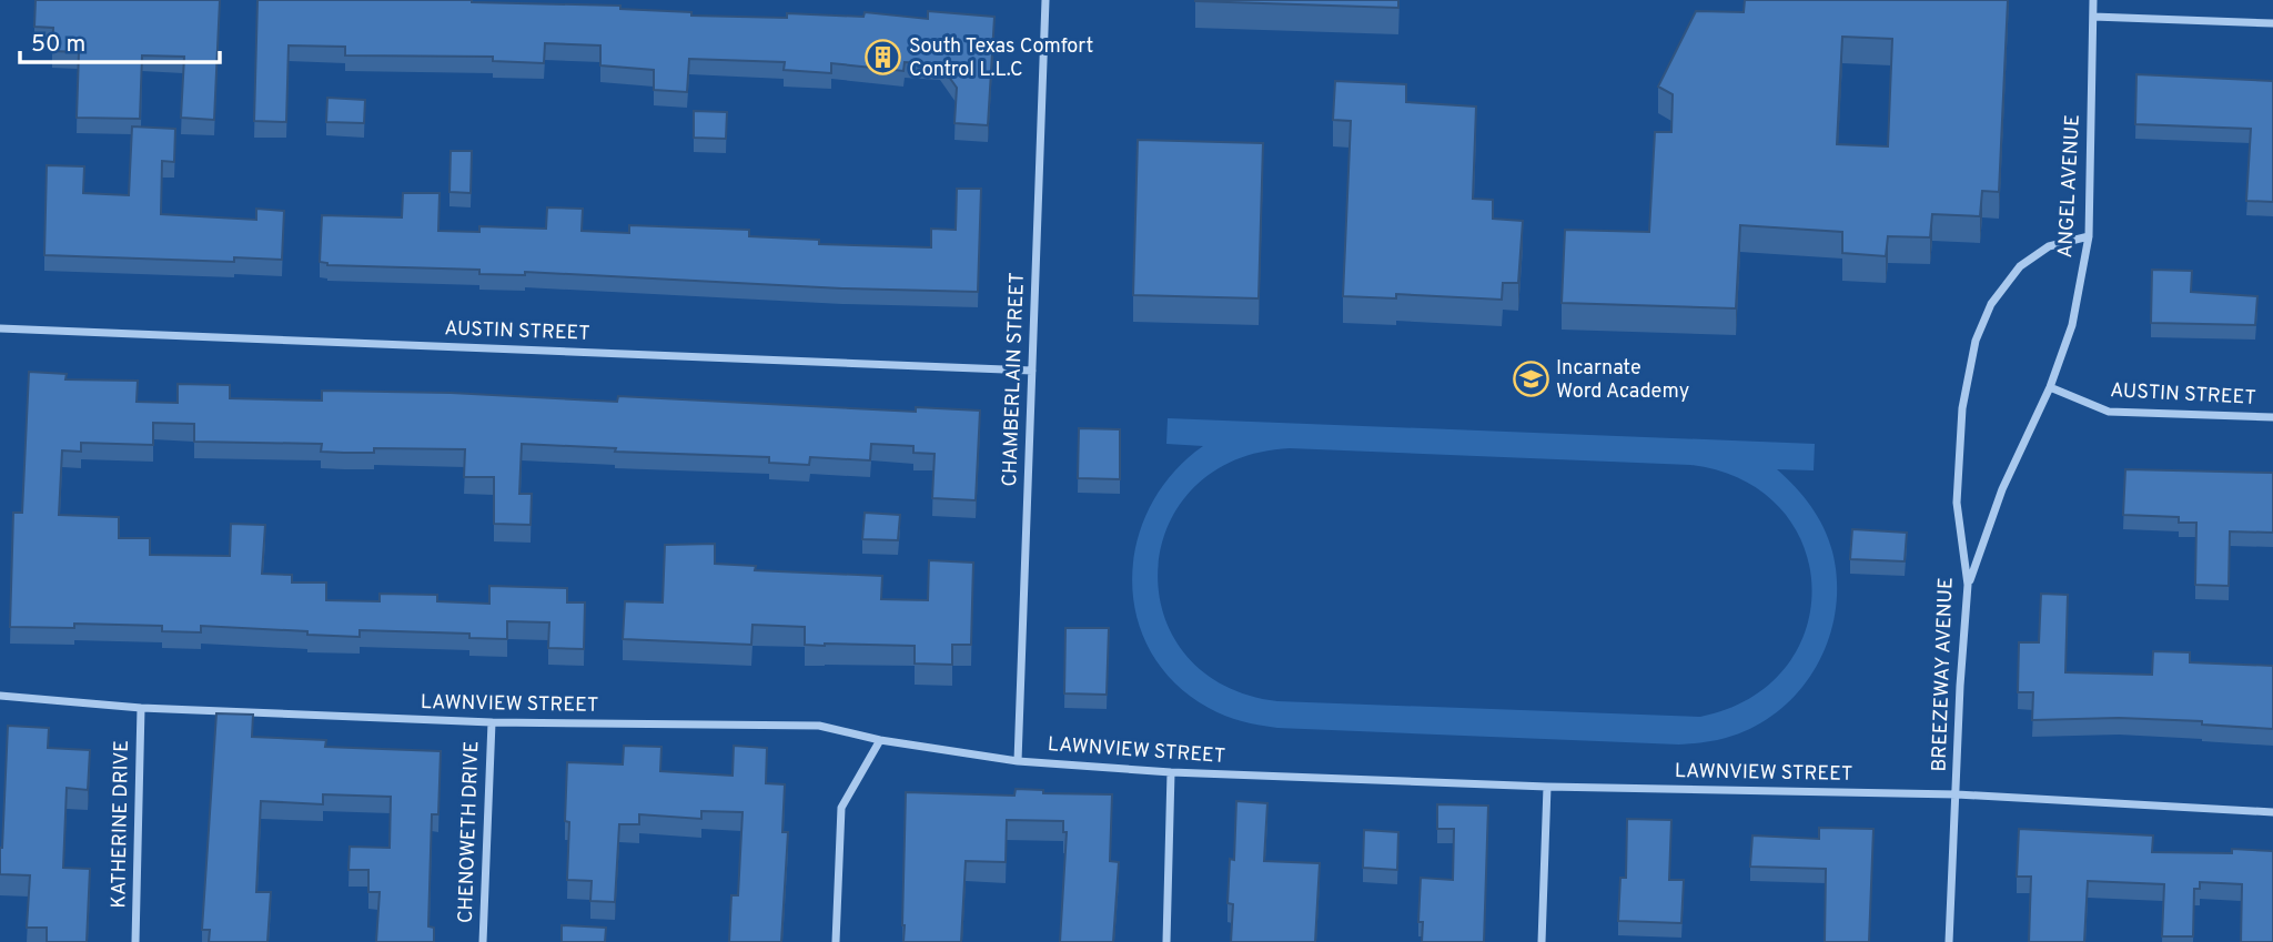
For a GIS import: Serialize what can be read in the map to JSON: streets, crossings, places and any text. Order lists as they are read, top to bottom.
{
  "streets": {
    "street": [
      "ANGEL AVENUE",
      "AUSTIN STREET",
      "CHAMBERLAIN STREET",
      "BREEZEWAY AVENUE",
      "LAWNVIEW STREET",
      "KATHERINE DRIVE",
      "CHENOWETH DRIVE"
    ]
  },
  "crossings": [
    ["ANGEL AVENUE", "AUSTIN STREET"],
    ["ANGEL AVENUE", "BREEZEWAY AVENUE"],
    ["AUSTIN STREET", "CHAMBERLAIN STREET"],
    ["CHAMBERLAIN STREET", "LAWNVIEW STREET"],
    ["BREEZEWAY AVENUE", "LAWNVIEW STREET"],
    ["LAWNVIEW STREET", "KATHERINE DRIVE"],
    ["LAWNVIEW STREET", "CHENOWETH DRIVE"]
  ],
  "places": {
    "building": ["South Texas Comfort Control L.L.C"],
    "school or university": ["Incarnate Word Academy"]
  },
  "scale_bar": "50 m"
}
